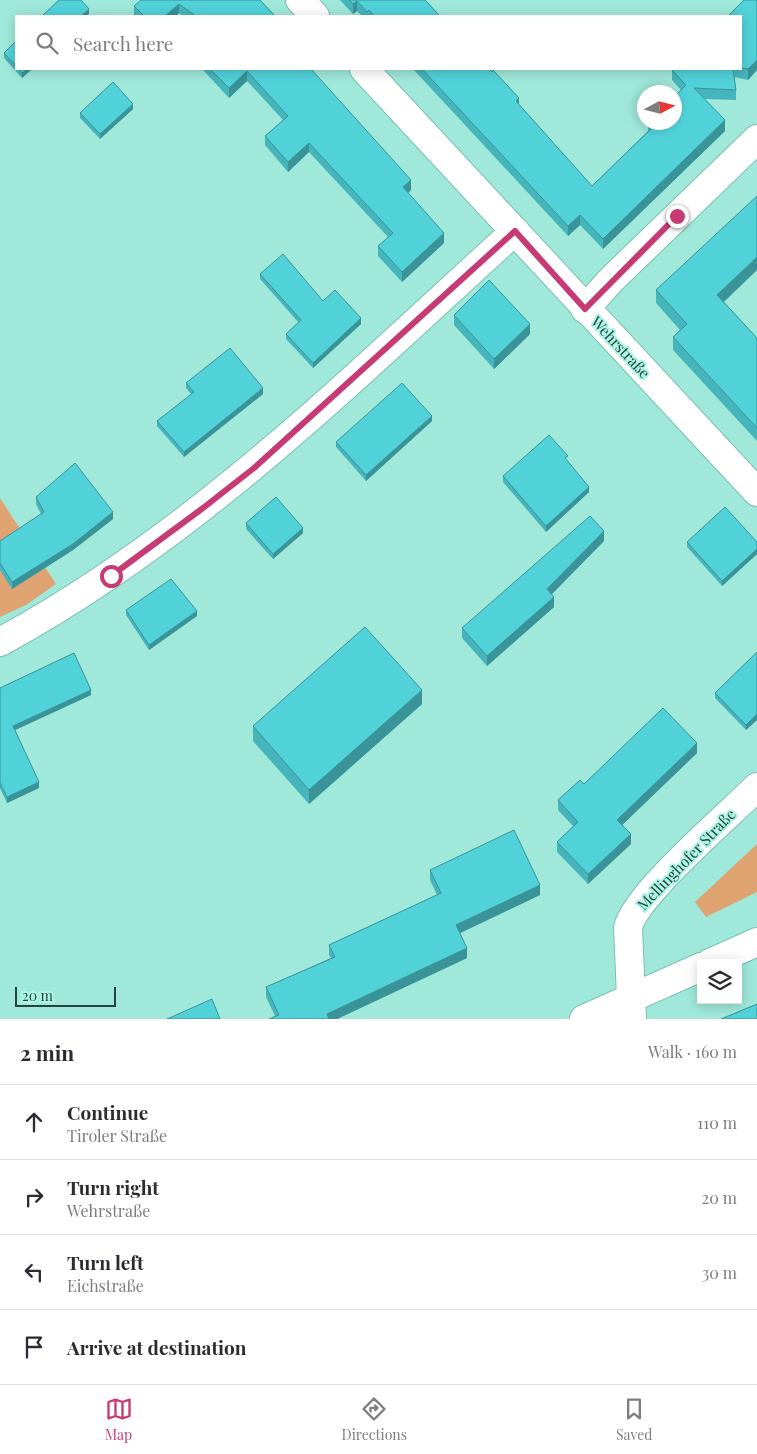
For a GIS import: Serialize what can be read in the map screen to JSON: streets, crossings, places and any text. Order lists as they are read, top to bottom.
{
  "streets": {
    "street": ["Wehrstraße", "Mellinghofer Straße"]
  },
  "scale_bar": "20 m",
  "north": "right",
  "page": {
    "search": "Search here",
    "scale": "20 m",
    "heading": ["2 min", "Walk · 160 m"],
    "list": [
      ["Continue", "Tiroler Straße", "110 m"],
      ["Turn right", "Wehrstraße", "20 m"],
      ["Turn left", "Eichstraße", "30 m"],
      "Arrive at destination"
    ],
    "nav": ["Map", "Directions", "Saved"]
  }
}
